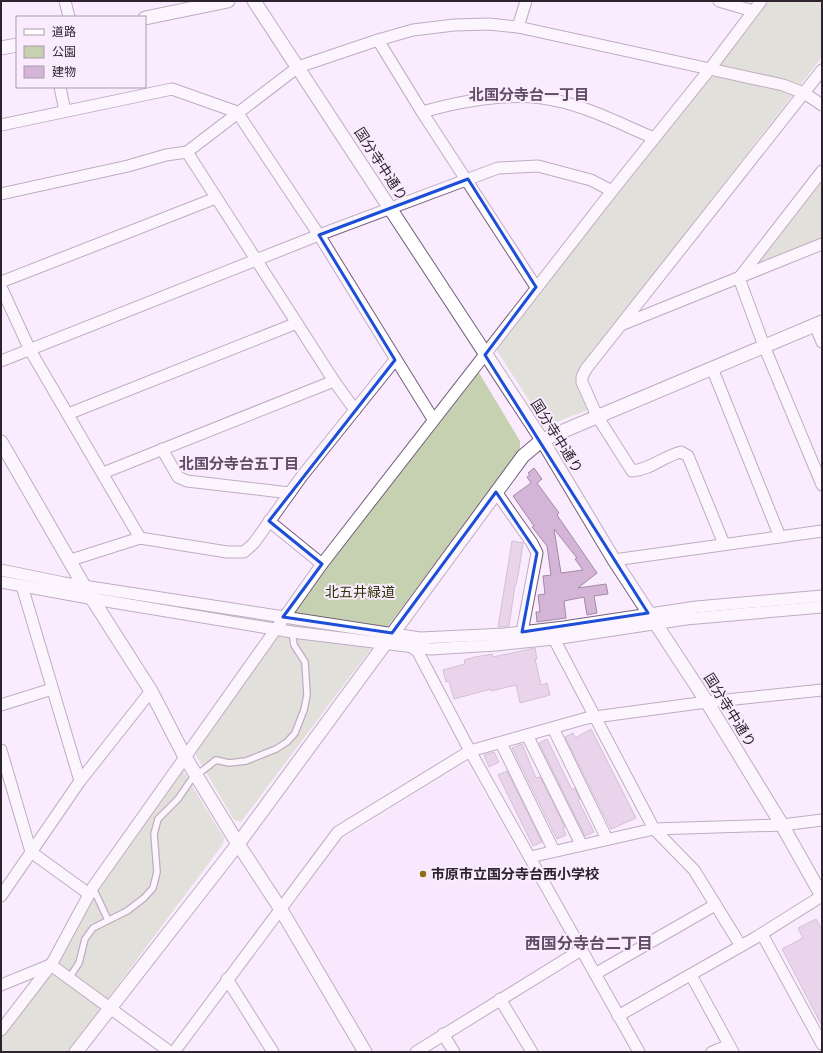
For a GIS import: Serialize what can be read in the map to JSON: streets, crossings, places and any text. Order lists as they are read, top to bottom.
{
  "streets": {
    "street": ["国分寺中通り"]
  },
  "districts": ["北国分寺台一丁目", "北国分寺台五丁目", "西国分寺台二丁目"],
  "parks": ["北五井緑道"],
  "places": ["市原市立国分寺台西小学校"],
  "legend": ["道路", "公園", "建物"]
}
